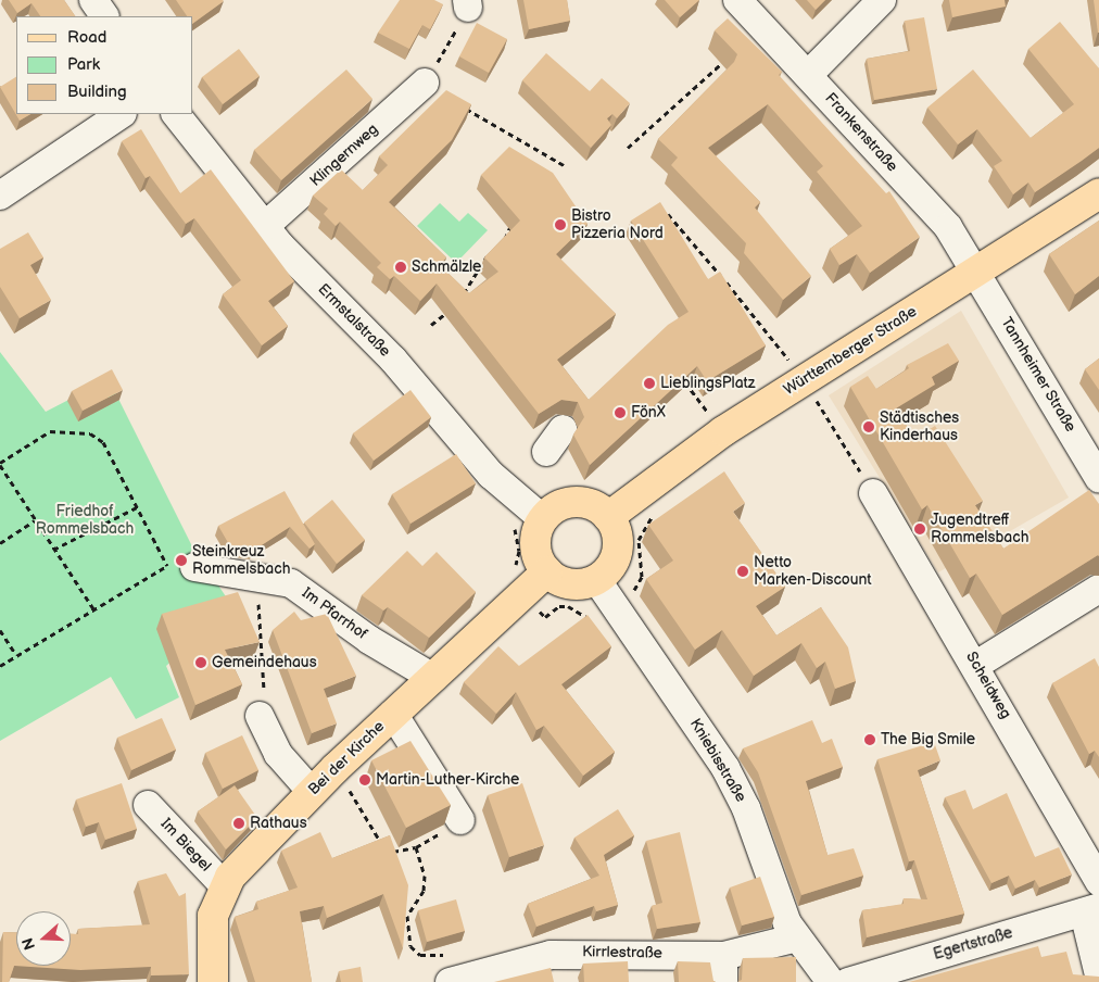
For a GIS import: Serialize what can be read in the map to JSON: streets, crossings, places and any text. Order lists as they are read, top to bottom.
{
  "streets": {
    "main road": ["Württemberger Straße", "Bei der Kirche"],
    "street": [
      "Frankenstraße",
      "Klingernweg",
      "Ermstalstraße",
      "Tannheimer Straße",
      "Im Pfarrhof",
      "Scheidweg",
      "Kniebisstraße",
      "Im Biegel",
      "Egertstraße",
      "Kirrlestraße"
    ]
  },
  "crossings": [
    ["Frankenstraße", "Württemberger Straße"],
    ["Frankenstraße", "Tannheimer Straße"],
    ["Klingernweg", "Ermstalstraße"],
    ["Ermstalstraße", "Württemberger Straße"],
    ["Ermstalstraße", "Bei der Kirche"],
    ["Ermstalstraße", "Kniebisstraße"],
    ["Württemberger Straße", "Tannheimer Straße"],
    ["Württemberger Straße", "Bei der Kirche"],
    ["Württemberger Straße", "Kniebisstraße"],
    ["Im Pfarrhof", "Bei der Kirche"],
    ["Bei der Kirche", "Kniebisstraße"],
    ["Bei der Kirche", "Im Biegel"],
    ["Kniebisstraße", "Kirrlestraße"]
  ],
  "parks": ["Friedhof Rommelsbach"],
  "places": [
    "Bistro Pizzeria Nord",
    "Schmälzle",
    "LieblingsPlatz",
    "FönX",
    "Städtisches Kinderhaus",
    "Jugendtreff Rommelsbach",
    "Steinkreuz Rommelsbach",
    "Netto Marken-Discount",
    "Gemeindehaus",
    "The Big Smile",
    "Martin-Luther-Kirche",
    "Rathaus"
  ],
  "legend": ["Road", "Park", "Building"],
  "north": "left"
}
